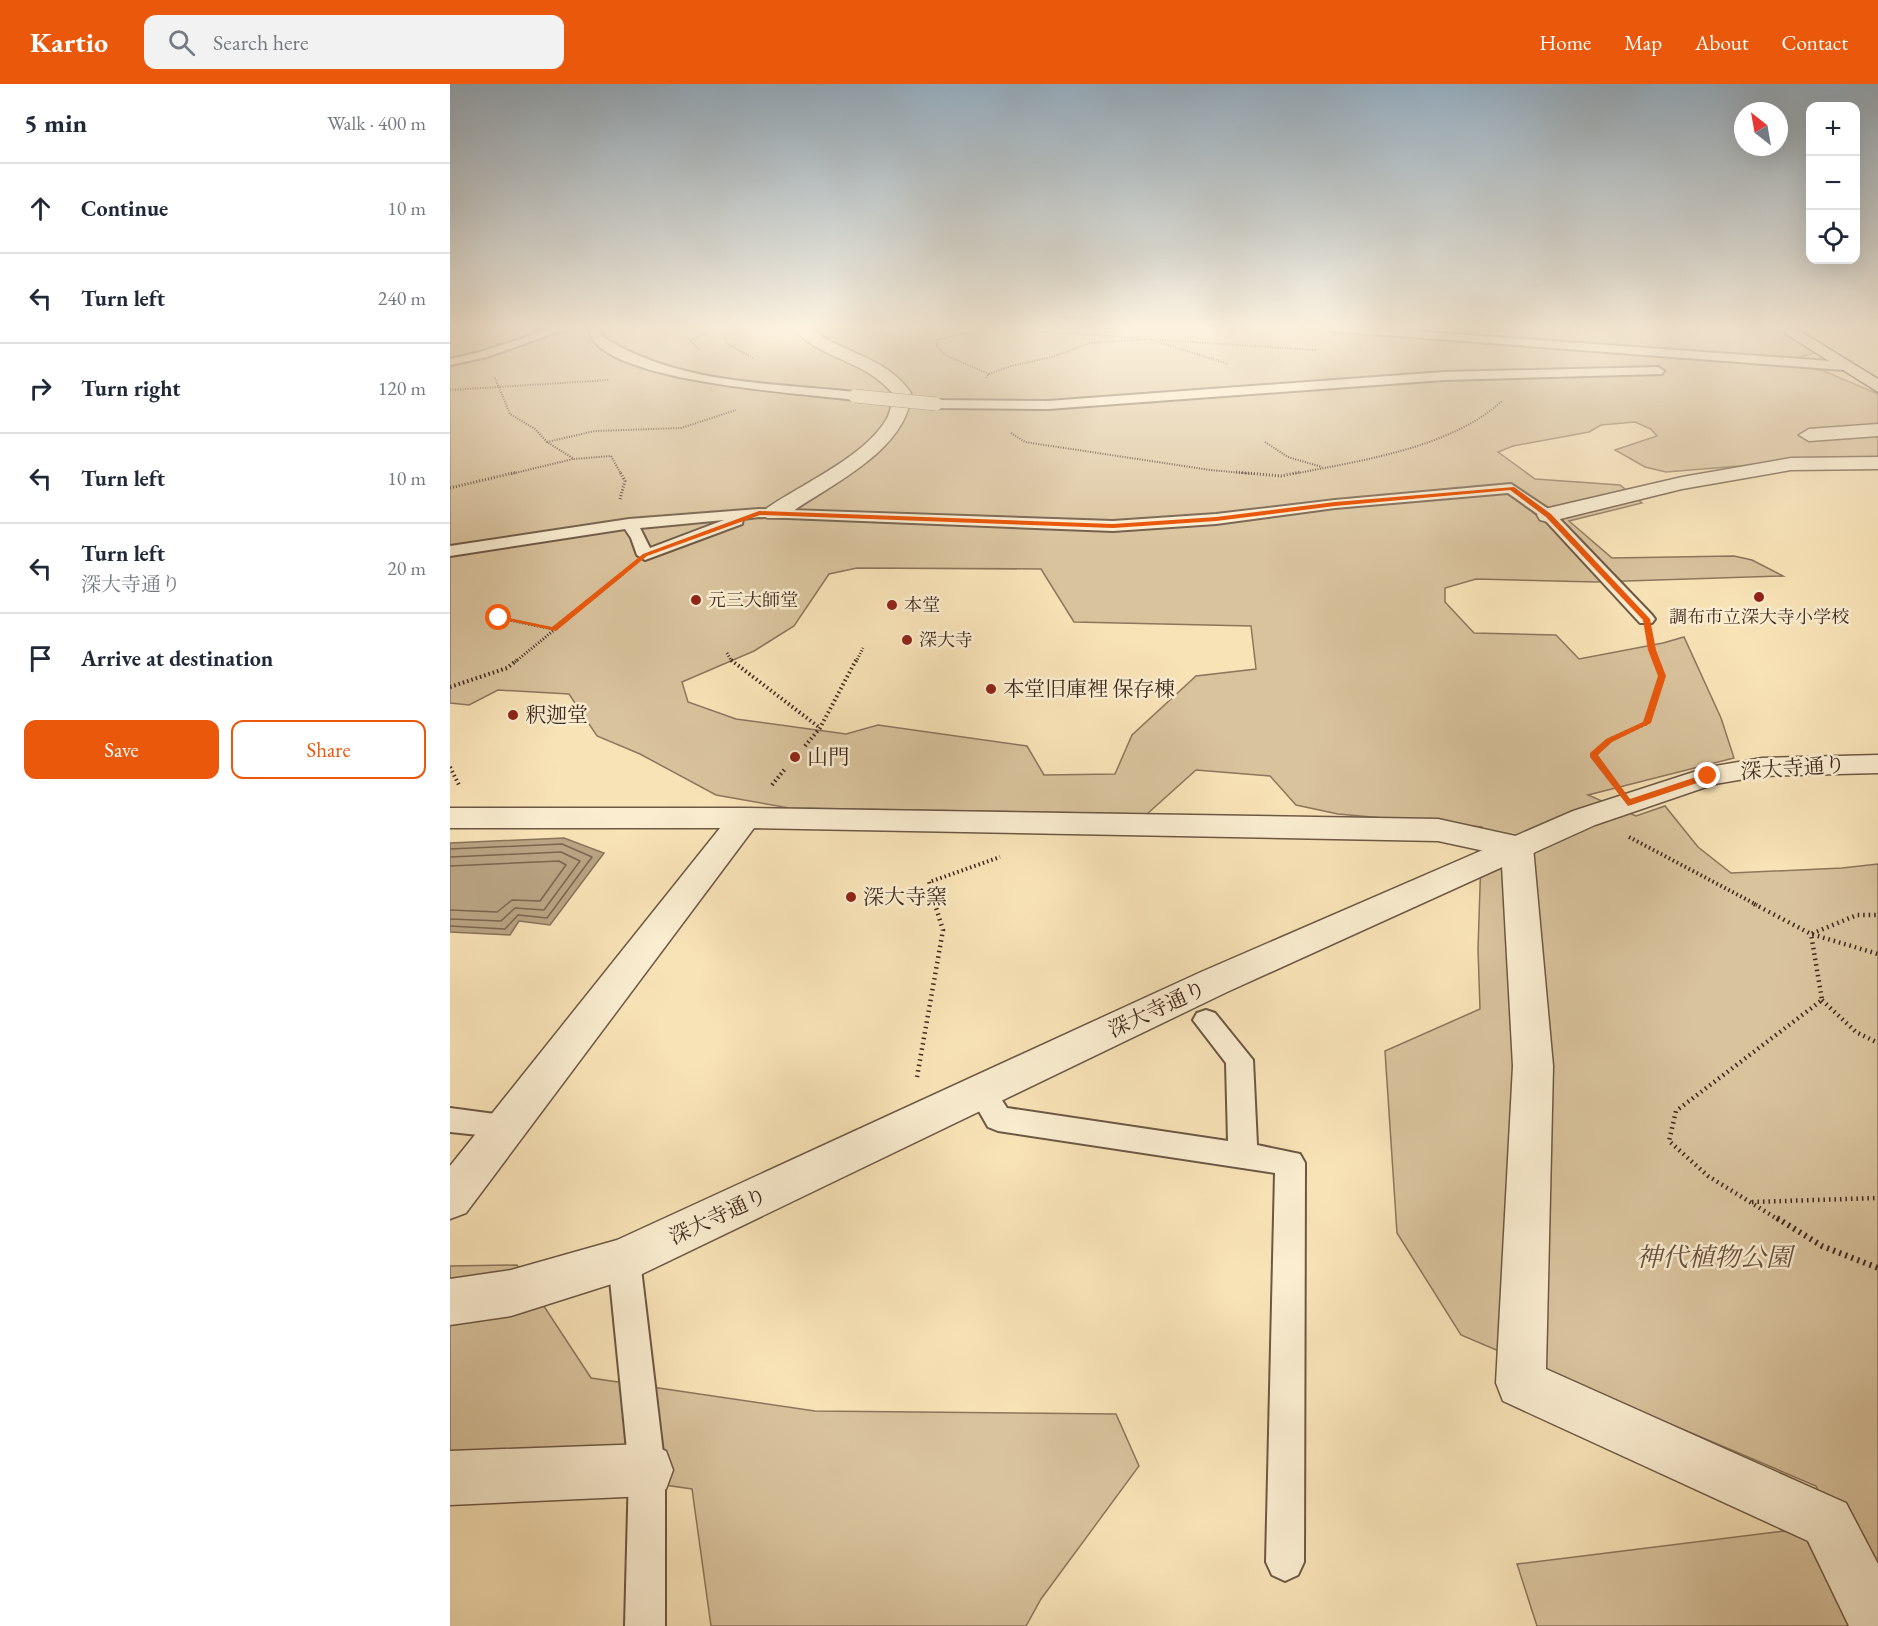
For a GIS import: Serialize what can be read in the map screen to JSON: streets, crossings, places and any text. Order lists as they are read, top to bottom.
{
  "streets": {
    "street": ["深大寺通り"]
  },
  "parks": ["神代植物公園"],
  "places": [
    "調布市立深大寺小学校",
    "元三大師堂",
    "本堂",
    "深大寺",
    "本堂旧庫裡 保存棟",
    "釈迦堂",
    "山門",
    "深大寺窯"
  ],
  "north": "top left",
  "page": {
    "header": "Kartio",
    "search": "Search here",
    "nav": [
      "Home",
      "Map",
      "About",
      "Contact"
    ],
    "heading": ["5 min", "Walk · 400 m"],
    "map_buttons": ["+", "−"],
    "list": [
      ["Continue", "10 m"],
      ["Turn left", "240 m"],
      ["Turn right", "120 m"],
      ["Turn left", "10 m"],
      ["Turn left", "深大寺通り", "20 m"],
      "Arrive at destination"
    ],
    "buttons": ["Save", "Share"]
  }
}
